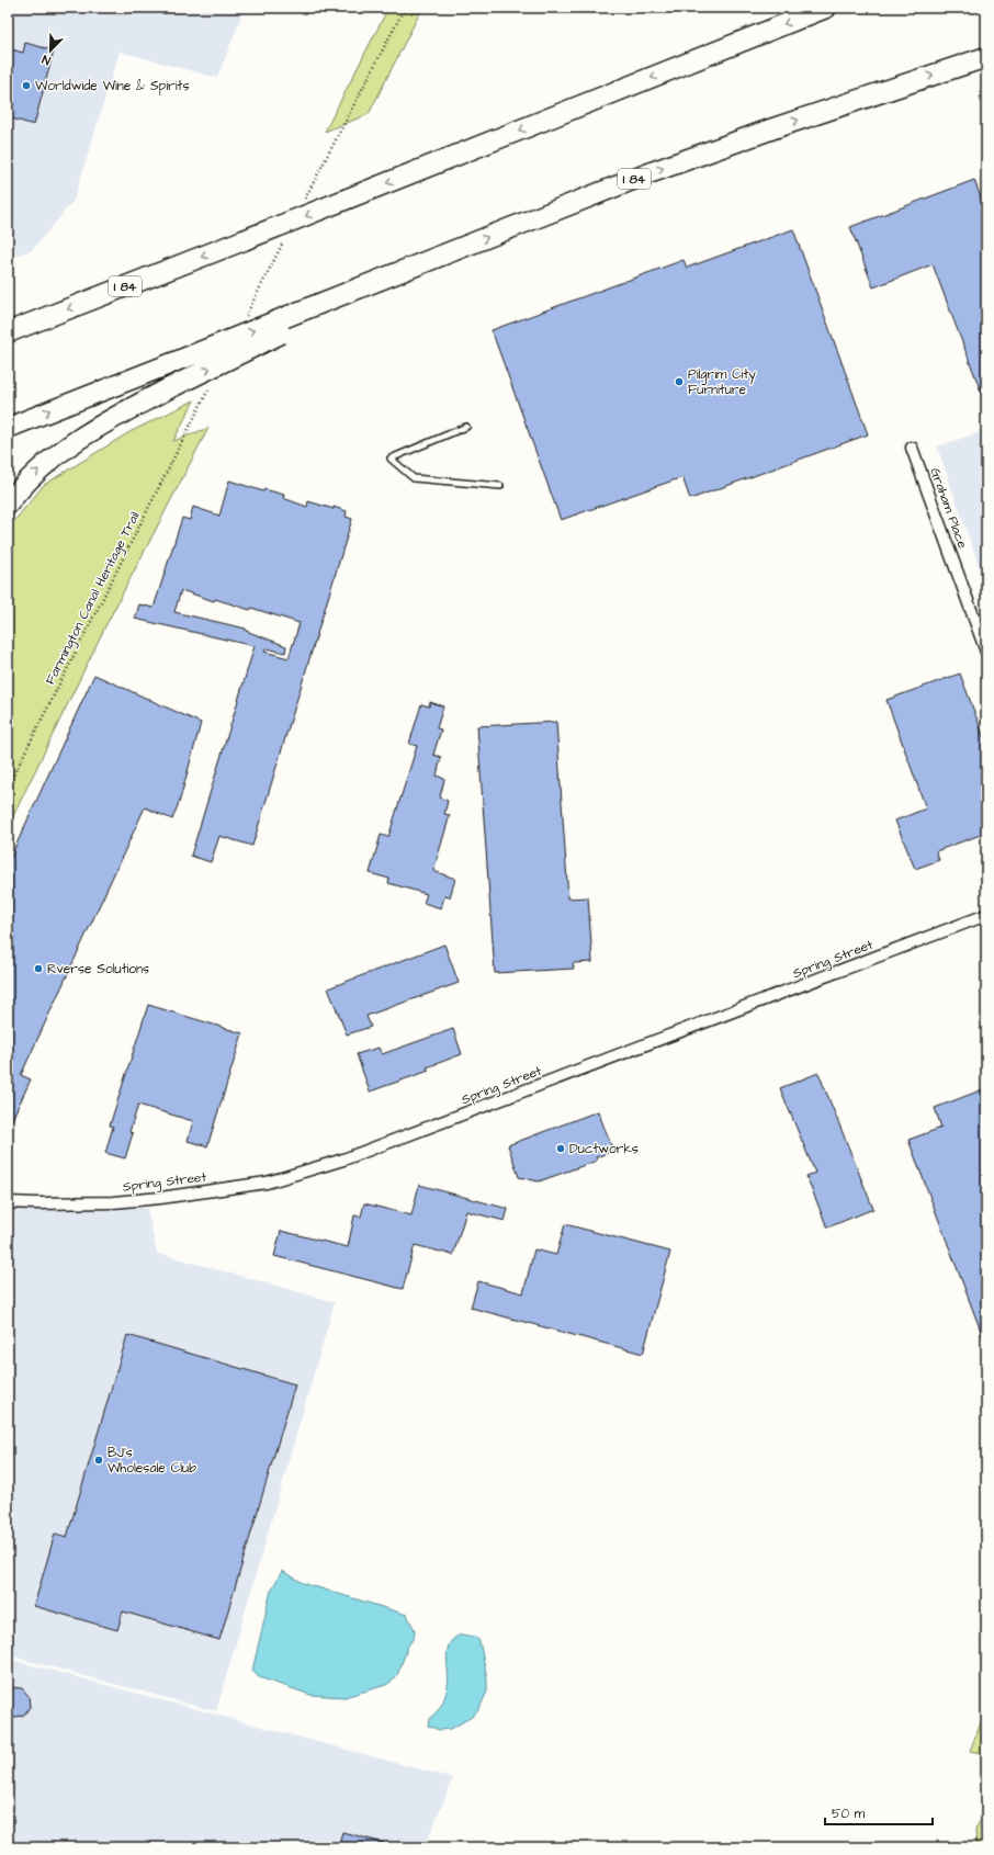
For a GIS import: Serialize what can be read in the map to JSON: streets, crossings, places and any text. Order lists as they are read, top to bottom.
{
  "streets": {
    "highway": ["I 84"],
    "street": ["Graham Place", "Spring Street"],
    "path": ["Farmington Canal Heritage Trail"]
  },
  "places": [
    "Worldwide Wine & Spirits",
    "Pilgrim City Furniture",
    "Rverse Solutions",
    "Ductworks",
    "BJ's Wholesale Club"
  ],
  "scale_bar": "50 m",
  "north": "bottom left"
}
